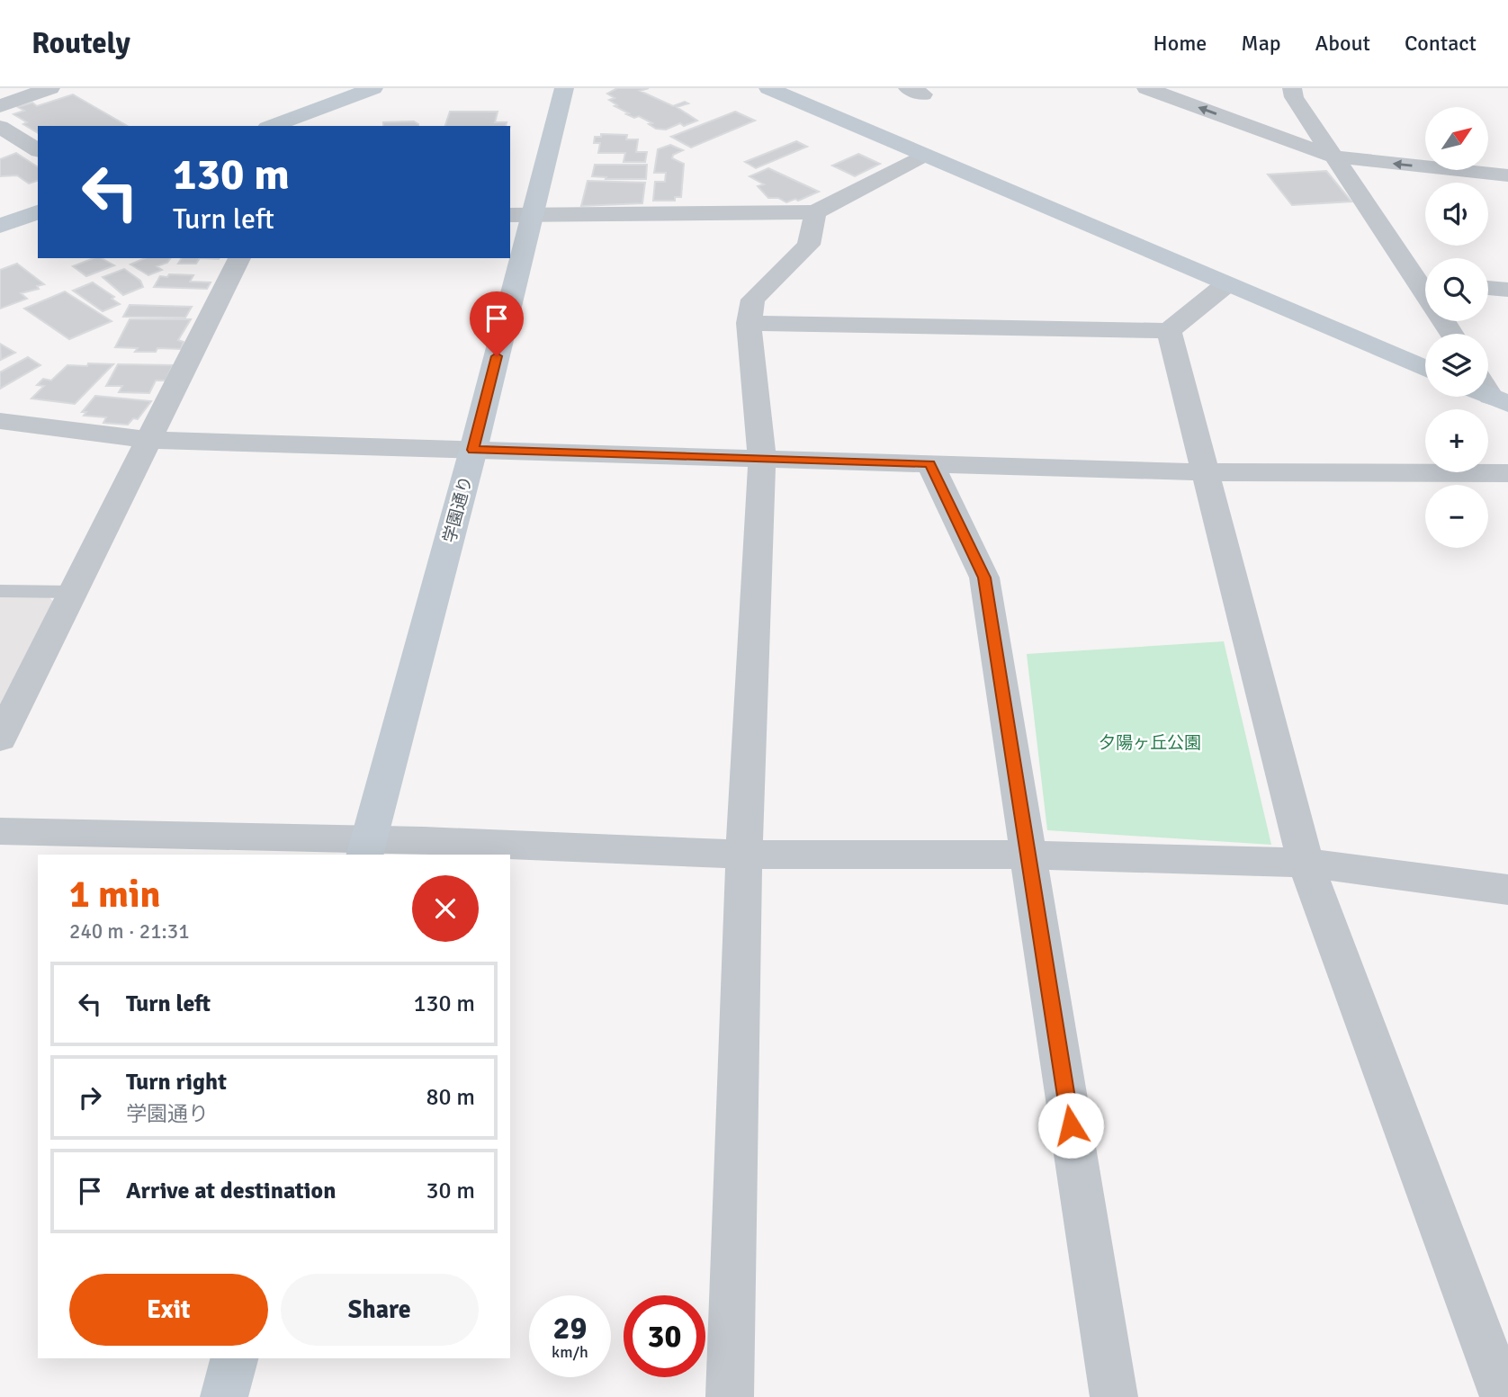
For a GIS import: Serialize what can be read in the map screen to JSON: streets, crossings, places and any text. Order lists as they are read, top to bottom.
{
  "streets": {
    "street": ["学園通り"]
  },
  "parks": ["夕陽ヶ丘公園"],
  "north": "top right",
  "page": {
    "header": "Routely",
    "nav": [
      "Home",
      "Map",
      "About",
      "Contact"
    ],
    "map_buttons": ["+", "−"],
    "turn": ["130 m", "Turn left"],
    "heading": ["1 min", "240 m · 21:31"],
    "list": [
      {
        "name": "Turn left",
        "value": "130 m"
      },
      {
        "name": "Turn right",
        "note": "学園通り",
        "value": "80 m"
      },
      {
        "name": "Arrive at destination",
        "value": "30 m"
      }
    ],
    "buttons": ["Exit", "Share"],
    "speed": "29 km/h",
    "limit": "30"
  }
}
